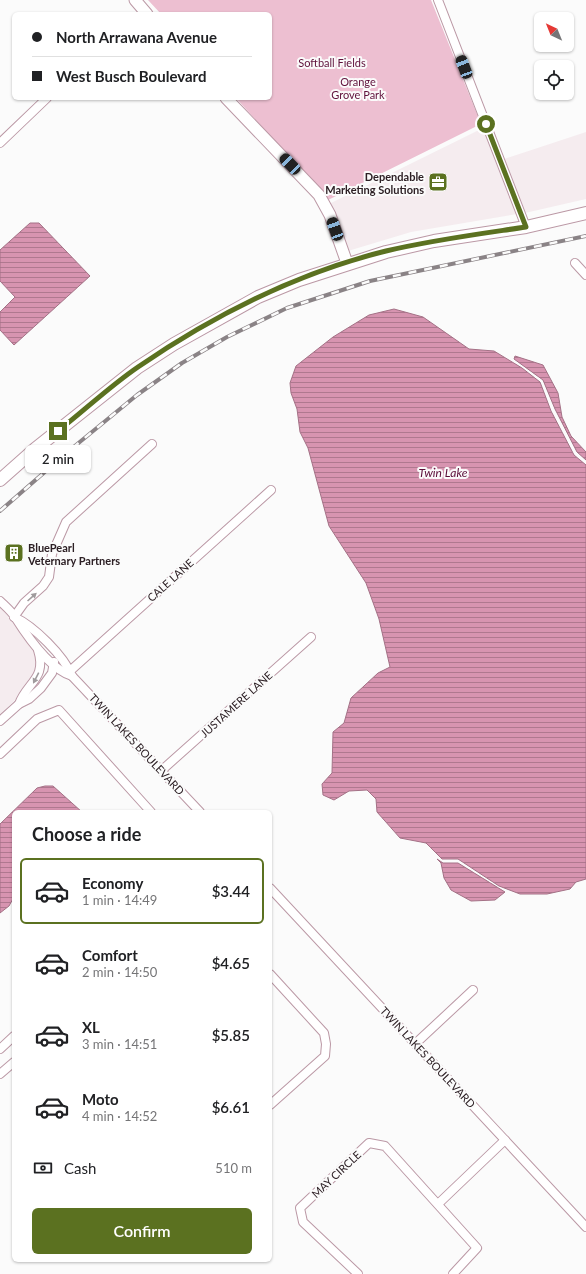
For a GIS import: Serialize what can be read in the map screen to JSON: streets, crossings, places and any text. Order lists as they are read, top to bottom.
{
  "streets": {
    "street": [
      "CALE LANE",
      "JUSTAMERE LANE",
      "TWIN LAKES BOULEVARD",
      "MAY CIRCLE"
    ]
  },
  "crossings": [
    ["CALE LANE", "TWIN LAKES BOULEVARD"],
    ["JUSTAMERE LANE", "TWIN LAKES BOULEVARD"]
  ],
  "water": ["Twin Lake"],
  "parks": ["Softball Fields", "Orange Grove Park"],
  "places": {
    "office": ["Dependable Marketing Solutions"],
    "building": ["BluePearl Veternary Partners"]
  },
  "north": "top left",
  "page": {
    "banner": ["North Arrawana Avenue", "West Busch Boulevard"],
    "bubble": "2 min",
    "heading": "Choose a ride",
    "list": [
      {
        "name": "Economy",
        "note": "1 min · 14:49",
        "value": "$3.44"
      },
      {
        "name": "Comfort",
        "note": "2 min · 14:50",
        "value": "$4.65"
      },
      {
        "name": "XL",
        "note": "3 min · 14:51",
        "value": "$5.85"
      },
      {
        "name": "Moto",
        "note": "4 min · 14:52",
        "value": "$6.61"
      }
    ],
    "pay": ["Cash", "510 m"],
    "buttons": "Confirm"
  }
}
